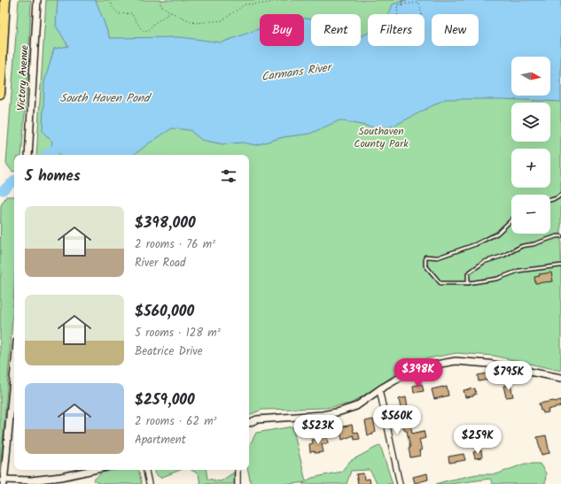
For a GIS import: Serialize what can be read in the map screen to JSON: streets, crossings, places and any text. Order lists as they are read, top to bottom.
{
  "streets": {
    "street": ["Victory Avenue"]
  },
  "water": ["Carmans River", "South Haven Pond"],
  "parks": ["Southaven County Park"],
  "north": "right",
  "page": {
    "chip": [
      "Buy",
      "Rent",
      "Filters",
      "New"
    ],
    "map_buttons": ["+", "−"],
    "heading": "5 homes",
    "list": [
      {
        "name": "$398,000",
        "note": "2 rooms · 76 m² · River Road"
      },
      {
        "name": "$560,000",
        "note": "5 rooms · 128 m² · Beatrice Drive"
      },
      {
        "name": "$259,000",
        "note": "2 rooms · 62 m² · Apartment"
      }
    ],
    "price": [
      "$398K",
      "$795K",
      "$560K",
      "$523K",
      "$259K"
    ]
  }
}
